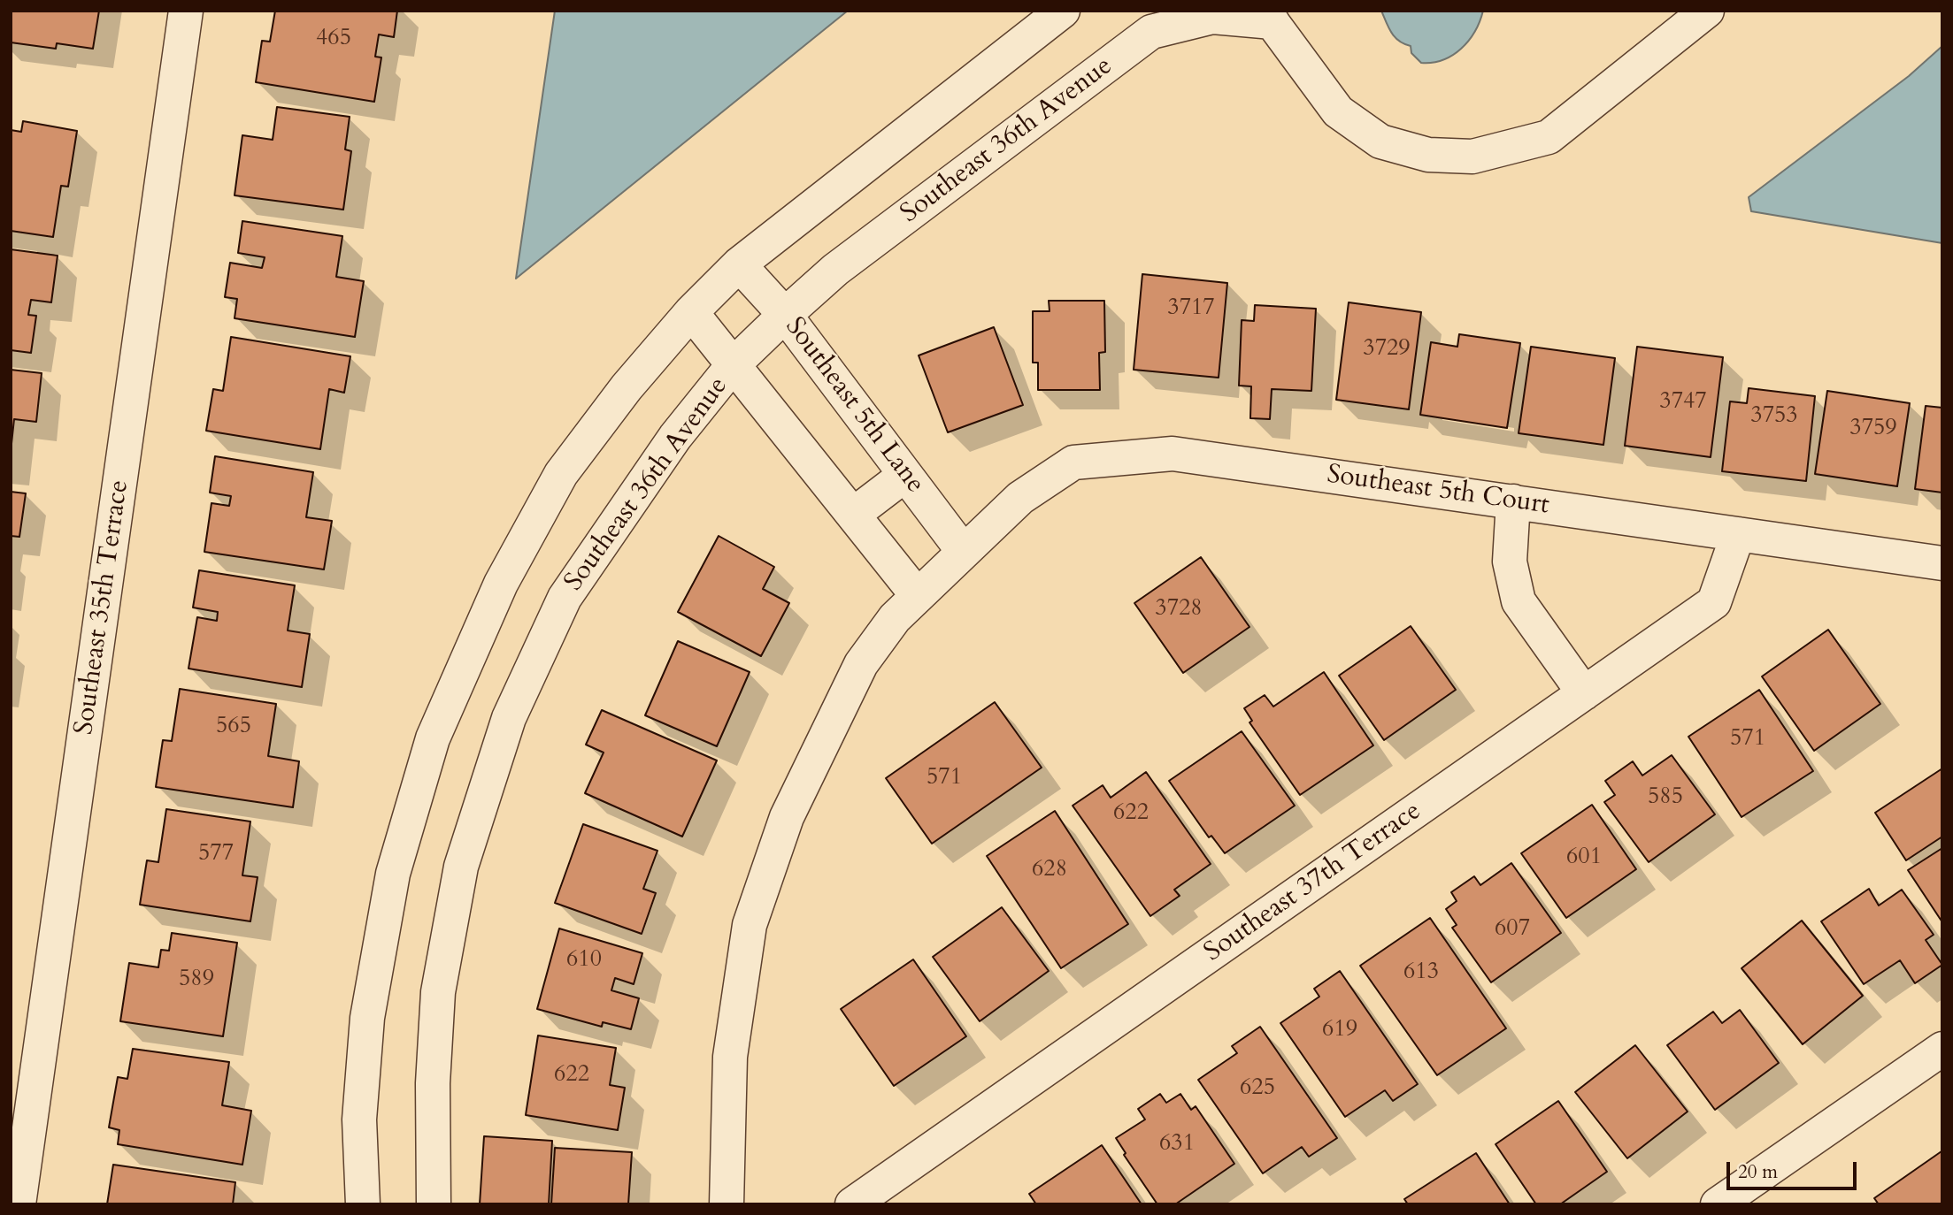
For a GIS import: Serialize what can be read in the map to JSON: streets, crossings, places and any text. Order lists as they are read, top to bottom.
{
  "streets": {
    "street": [
      "Southeast 36th Avenue",
      "Southeast 5th Lane",
      "Southeast 5th Court",
      "Southeast 35th Terrace",
      "Southeast 37th Terrace"
    ]
  },
  "crossings": [
    ["Southeast 36th Avenue", "Southeast 5th Lane"],
    ["Southeast 5th Lane", "Southeast 5th Court"],
    ["Southeast 5th Court", "Southeast 37th Terrace"]
  ],
  "house_numbers": [
    "465",
    "3717",
    "3729",
    "3747",
    "3753",
    "3759",
    "3728",
    "565",
    "571",
    "571",
    "585",
    "622",
    "577",
    "601",
    "628",
    "607",
    "610",
    "613",
    "589",
    "619",
    "622",
    "625",
    "631"
  ],
  "scale_bar": "20 m"
}
